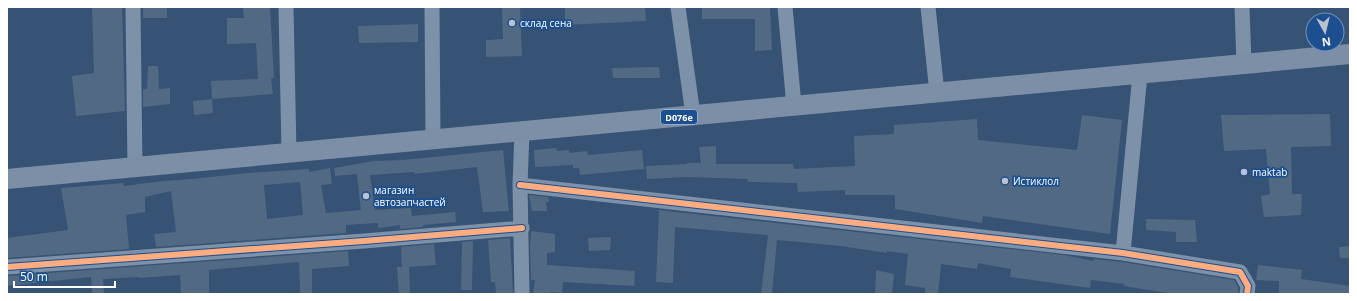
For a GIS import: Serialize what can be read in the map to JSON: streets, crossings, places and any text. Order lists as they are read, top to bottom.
{
  "streets": {
    "main road": ["D076e"]
  },
  "places": [
    "склад сена",
    "maktab",
    "Истиклол",
    "магазин автозапчастей"
  ],
  "scale_bar": "50 m",
  "north": "bottom"
}
